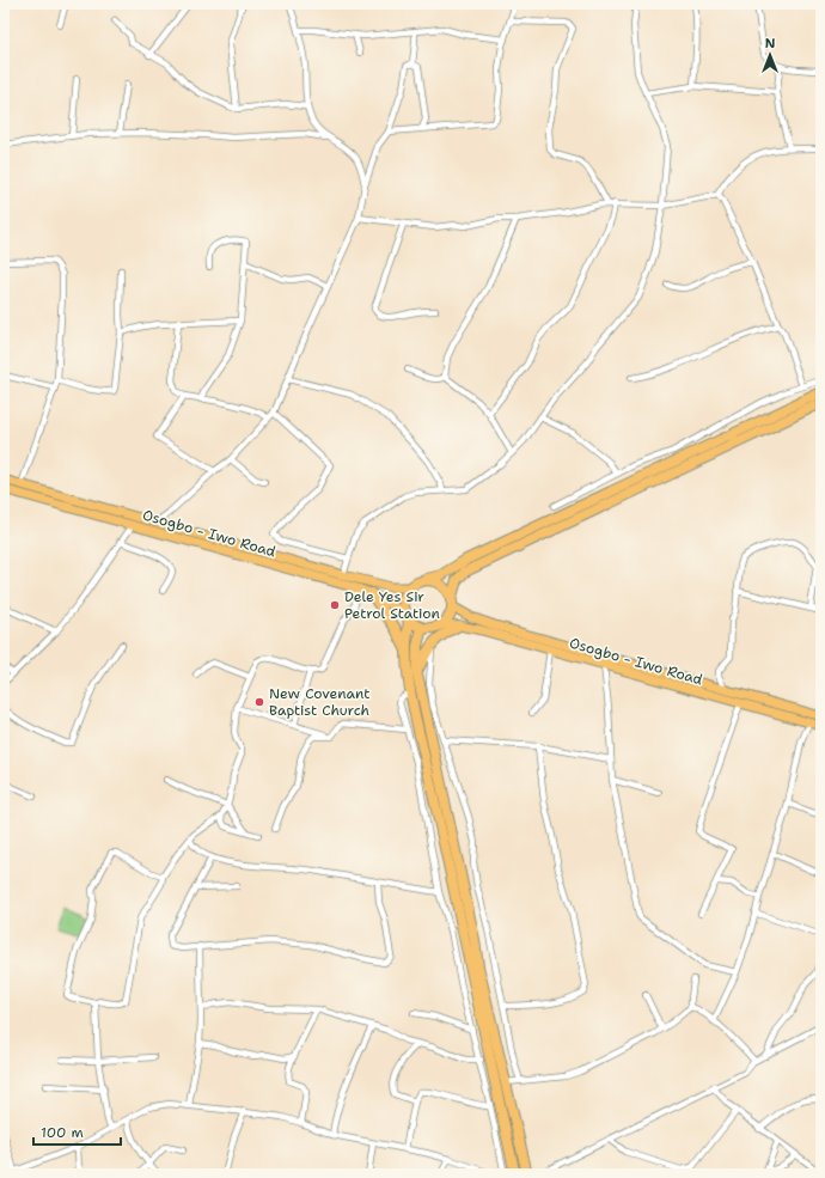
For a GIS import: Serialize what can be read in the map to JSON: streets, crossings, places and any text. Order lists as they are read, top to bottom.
{
  "streets": {
    "main road": ["Osogbo - Iwo Road"]
  },
  "places": ["Dele Yes Sir Petrol Station", "New Covenant Baptist Church"],
  "scale_bar": "100 m",
  "north": "top"
}
